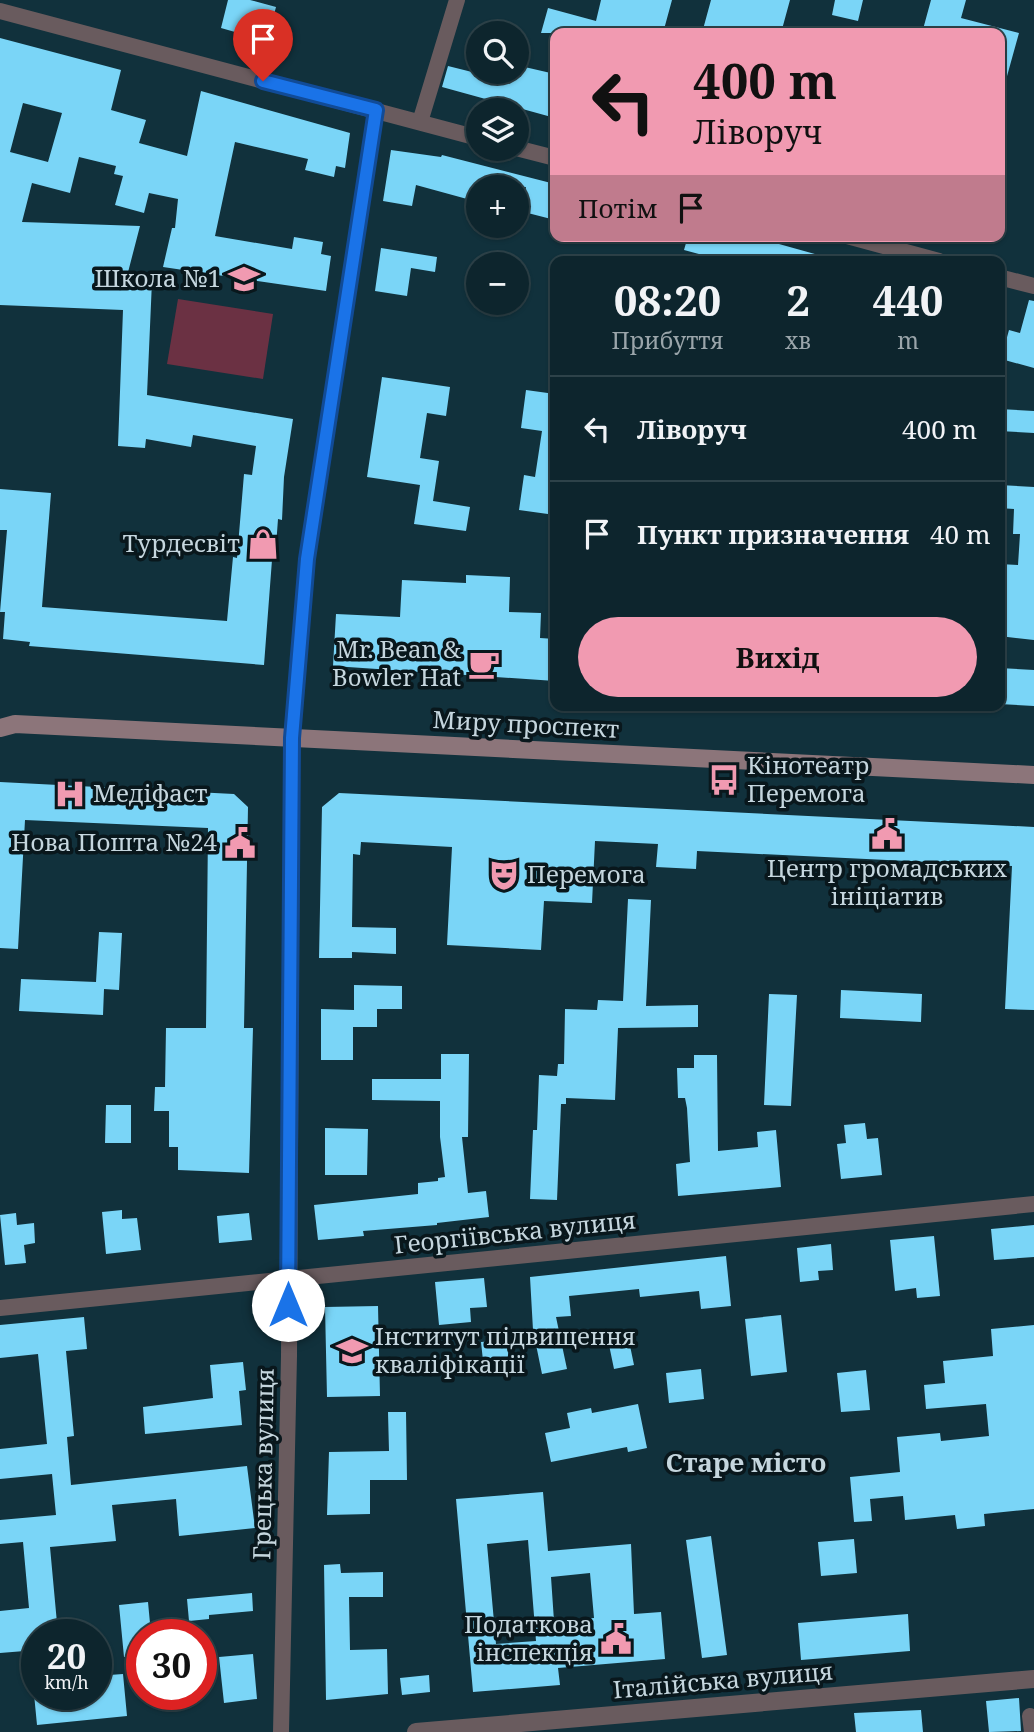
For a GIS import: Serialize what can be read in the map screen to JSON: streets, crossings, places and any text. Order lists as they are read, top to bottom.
{
  "streets": {
    "main road": ["Миру проспект"],
    "street": ["Георгіївська вулиця", "Грецька вулиця", "Італійська вулиця"]
  },
  "crossings": [
    ["Миру проспект", "Грецька вулиця"],
    ["Георгіївська вулиця", "Грецька вулиця"]
  ],
  "districts": ["Старе місто"],
  "places": {
    "school or university": ["Школа №1", "Інститут підвищення кваліфікації"],
    "shop": ["Турдесвіт"],
    "cafe": ["Mr. Bean & Bowler Hat"],
    "bus stop": ["Кінотеатр Перемога"],
    "hospital": ["Медіфаст"],
    "public building": ["Центр громадських ініціатив", "Нова Пошта №24", "Податкова інспекція"],
    "theatre": ["Перемога"]
  },
  "page": {
    "map_buttons": ["+", "−"],
    "turn": ["400 m", "Ліворуч"],
    "then": "Потім",
    "eta": [
      "08:20",
      "Прибуття",
      "2",
      "хв",
      "440",
      "m"
    ],
    "list": [
      {
        "name": "Ліворуч",
        "value": "400 m"
      },
      {
        "name": "Пункт призначення",
        "value": "40 m"
      }
    ],
    "buttons": "Вихід",
    "speed": "20 km/h",
    "limit": "30"
  }
}
